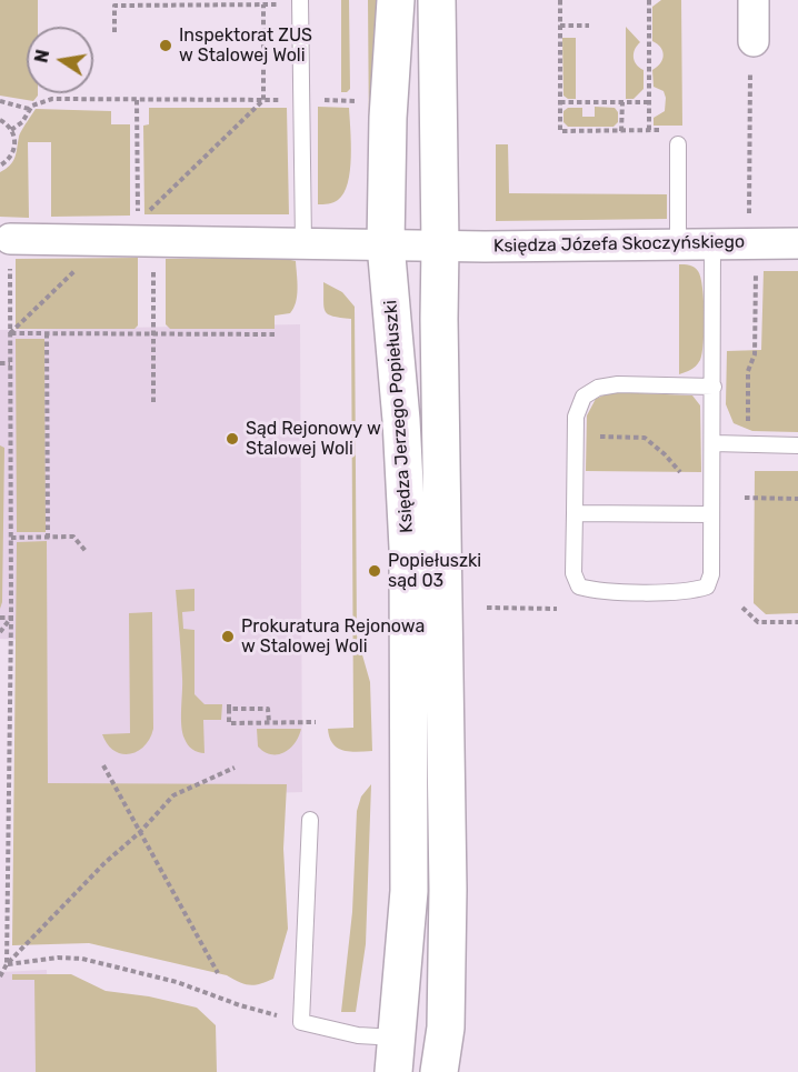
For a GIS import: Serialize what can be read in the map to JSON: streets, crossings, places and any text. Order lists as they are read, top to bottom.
{
  "streets": {
    "street": ["Księdza Józefa Skoczyńskiego", "Księdza Jerzego Popiełuszki"]
  },
  "crossings": [
    ["Księdza Józefa Skoczyńskiego", "Księdza Jerzego Popiełuszki"]
  ],
  "places": [
    "Inspektorat ZUS w Stalowej Woli",
    "Sąd Rejonowy w Stalowej Woli",
    "Popiełuszki sąd 03",
    "Prokuratura Rejonowa w Stalowej Woli"
  ],
  "north": "left"
}
